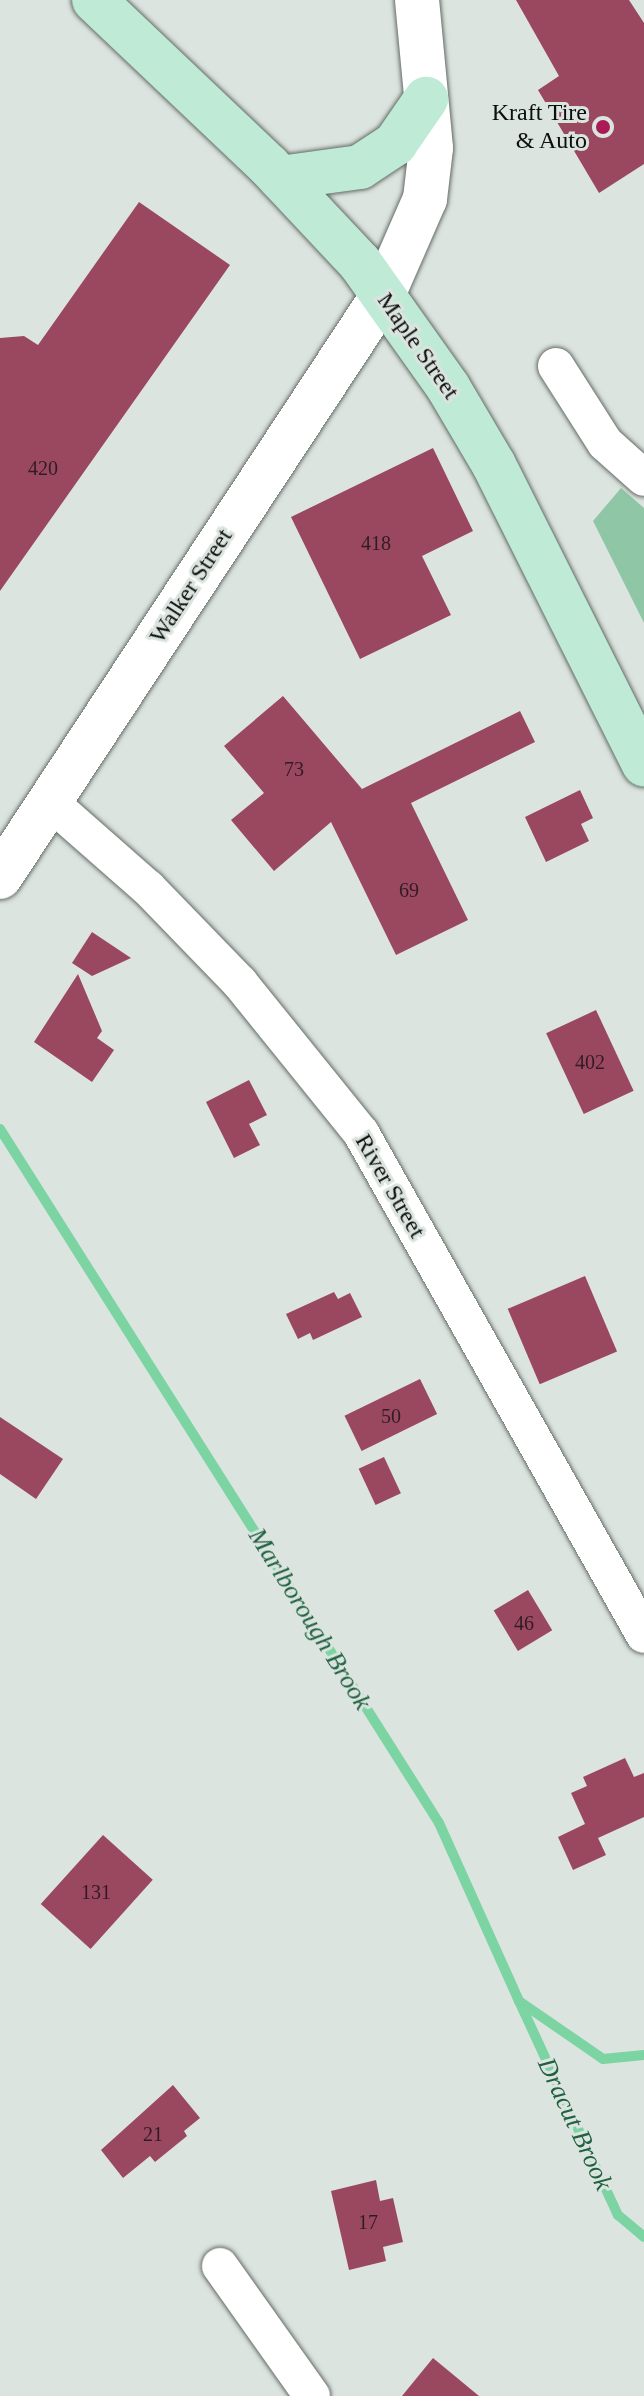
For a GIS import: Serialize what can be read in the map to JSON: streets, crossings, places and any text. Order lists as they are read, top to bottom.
{
  "streets": {
    "main road": ["Maple Street"],
    "street": ["Walker Street", "River Street"]
  },
  "crossings": [
    ["Maple Street", "Walker Street"],
    ["Walker Street", "River Street"]
  ],
  "water": ["Marlborough Brook", "Dracut Brook"],
  "places": ["Kraft Tire & Auto"],
  "house_numbers": [
    "420",
    "418",
    "73",
    "69",
    "402",
    "50",
    "46",
    "131",
    "21",
    "17"
  ]
}
